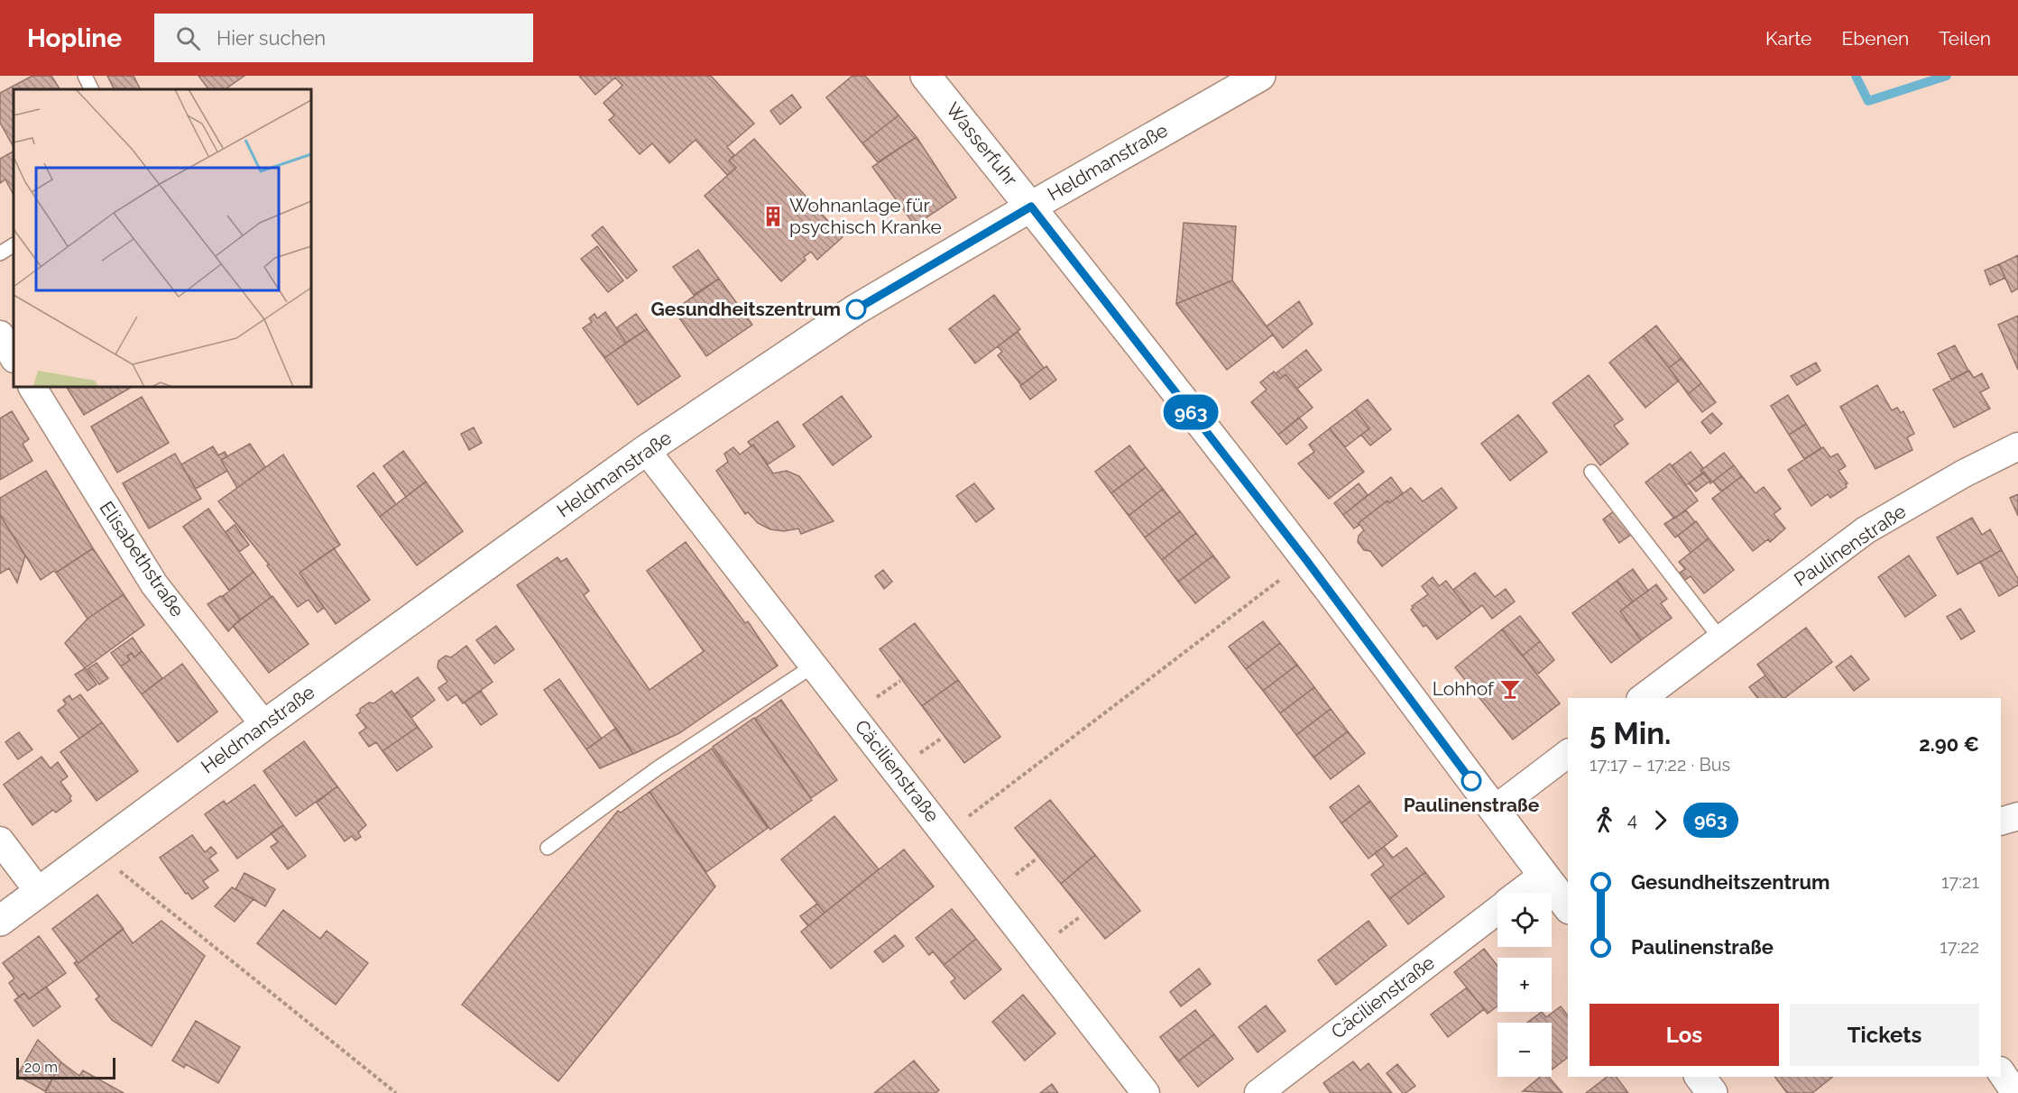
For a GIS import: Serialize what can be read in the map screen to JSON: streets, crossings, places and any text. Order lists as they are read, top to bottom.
{
  "streets": {
    "main road": ["Wasserfuhr", "Heldmanstraße"],
    "street": ["Paulinenstraße", "Elisabethstraße", "Cäcilienstraße"]
  },
  "crossings": [
    ["Wasserfuhr", "Heldmanstraße"],
    ["Wasserfuhr", "Cäcilienstraße"],
    ["Heldmanstraße", "Elisabethstraße"],
    ["Heldmanstraße", "Cäcilienstraße"]
  ],
  "places": {
    "building": ["Wohnanlage für psychisch Kranke"],
    "other": ["Gesundheitszentrum", "Paulinenstraße"],
    "bar": ["Lohhof"]
  },
  "lines": ["bus line 963"],
  "scale_bar": "20 m",
  "page": {
    "header": "Hopline",
    "search": "Hier suchen",
    "nav": ["Karte", "Ebenen", "Teilen"],
    "on_map": "963",
    "heading": ["5 Min.", "17:17 – 17:22 · Bus", "2.90 €"],
    "legs": ["4", "963"],
    "list": [
      {
        "name": "Gesundheitszentrum",
        "value": "17:21"
      },
      {
        "name": "Paulinenstraße",
        "value": "17:22"
      }
    ],
    "map_buttons": ["+", "−"],
    "buttons": ["Los", "Tickets"],
    "scale": "20 m"
  }
}
